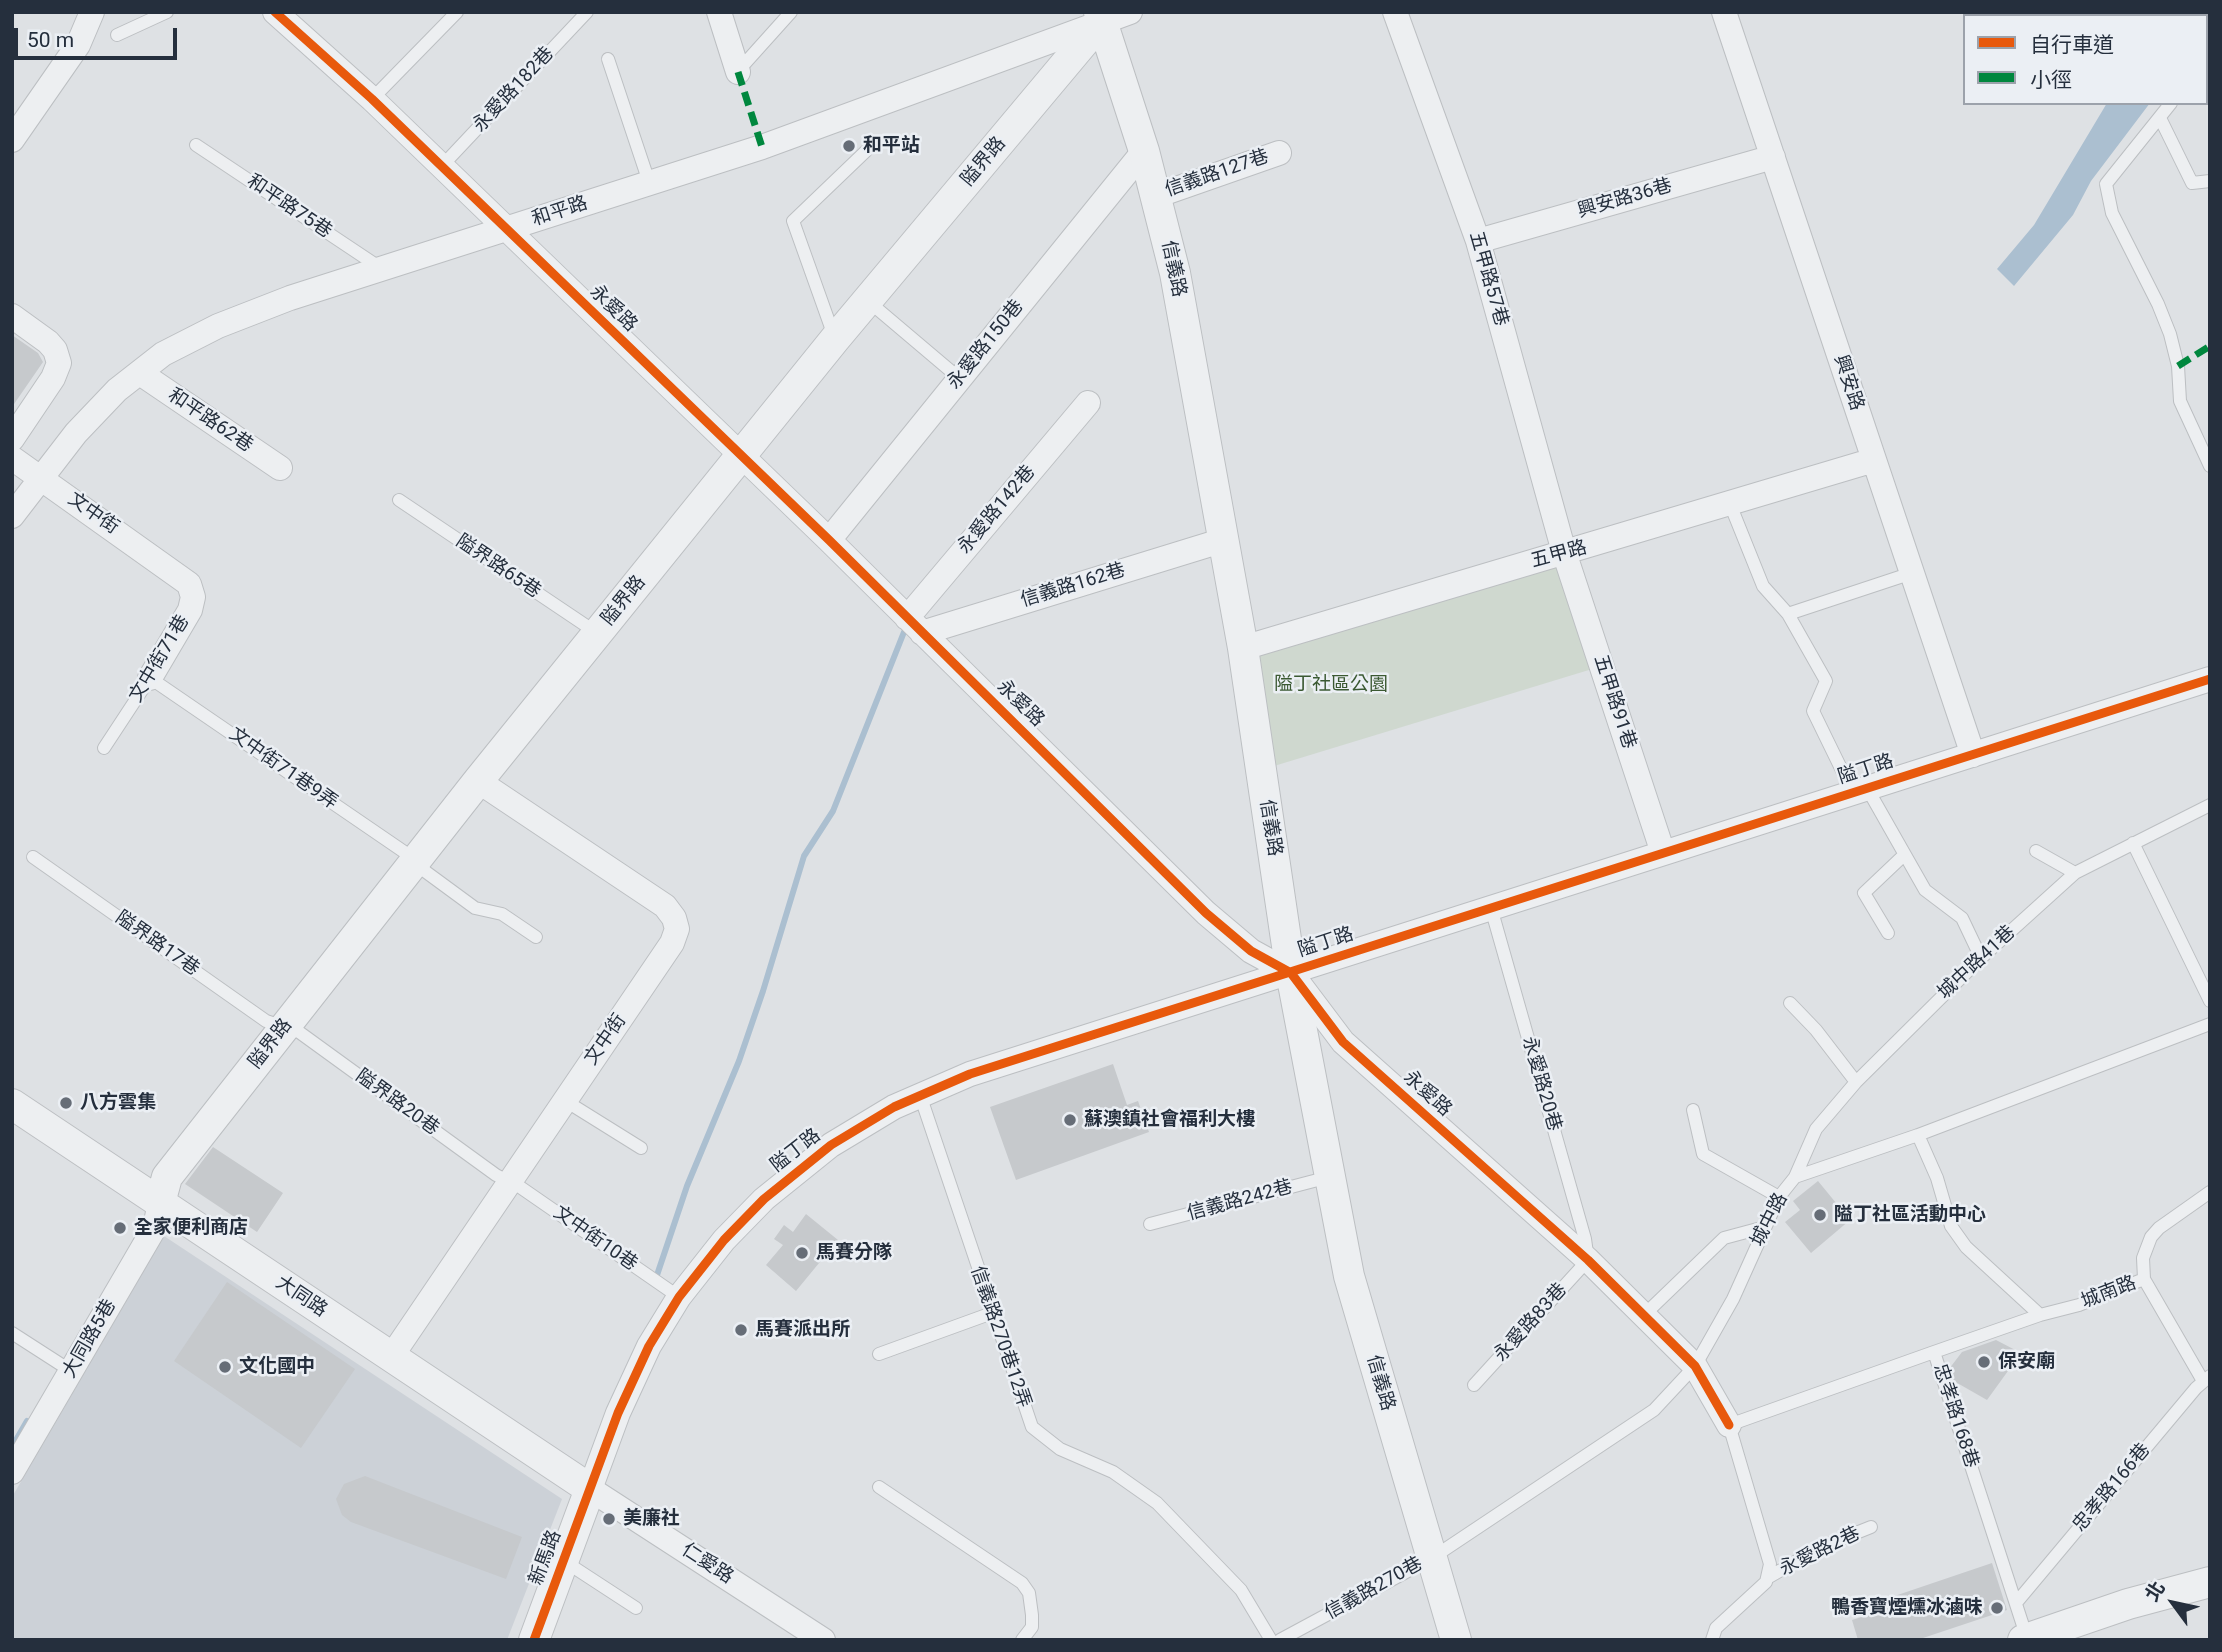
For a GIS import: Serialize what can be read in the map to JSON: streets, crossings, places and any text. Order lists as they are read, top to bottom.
{
  "streets": {
    "street": [
      "隘界路",
      "信義路127巷",
      "興安路36巷",
      "和平路",
      "信義路",
      "五甲路57巷",
      "永愛路",
      "永愛路150巷",
      "興安路",
      "和平路62巷",
      "永愛路142巷",
      "文中街",
      "五甲路",
      "信義路162巷",
      "文中街71巷",
      "五甲路91巷",
      "隘丁路",
      "大同路",
      "大同路5巷",
      "新馬路",
      "仁愛路"
    ],
    "lane": [
      "永愛路182巷",
      "和平路75巷",
      "隘界路65巷",
      "文中街71巷9弄",
      "隘界路17巷",
      "城中路41巷",
      "永愛路20巷",
      "隘界路20巷",
      "信義路242巷",
      "城中路",
      "文中街10巷",
      "城南路",
      "永愛路83巷",
      "信義路270巷12弄",
      "忠孝路168巷",
      "忠孝路166巷",
      "永愛路2巷",
      "信義路270巷"
    ]
  },
  "crossings": [
    ["永愛路182巷", "永愛路"],
    ["隘界路", "和平路"],
    ["隘界路", "信義路"],
    ["隘界路", "永愛路"],
    ["隘界路", "文中街"],
    ["隘界路", "隘界路65巷"],
    ["隘界路", "文中街71巷9弄"],
    ["隘界路", "隘界路17巷"],
    ["隘界路", "隘界路20巷"],
    ["隘界路", "大同路"],
    ["隘界路", "大同路5巷"],
    ["信義路127巷", "信義路"],
    ["興安路36巷", "五甲路57巷"],
    ["興安路36巷", "興安路"],
    ["和平路75巷", "和平路"],
    ["和平路", "信義路"],
    ["和平路", "永愛路"],
    ["和平路", "和平路62巷"],
    ["和平路", "文中街"],
    ["信義路", "永愛路"],
    ["信義路", "永愛路150巷"],
    ["信義路", "五甲路"],
    ["信義路", "信義路162巷"],
    ["信義路", "隘丁路"],
    ["信義路", "信義路242巷"],
    ["信義路", "城中路"],
    ["信義路", "信義路270巷"],
    ["五甲路57巷", "五甲路"],
    ["五甲路57巷", "五甲路91巷"],
    ["永愛路", "永愛路150巷"],
    ["永愛路", "永愛路142巷"],
    ["永愛路", "信義路162巷"],
    ["永愛路", "隘丁路"],
    ["永愛路", "永愛路20巷"],
    ["永愛路", "城中路"],
    ["永愛路", "永愛路83巷"],
    ["永愛路", "永愛路2巷"],
    ["興安路", "五甲路"],
    ["興安路", "隘丁路"],
    ["永愛路142巷", "信義路162巷"],
    ["文中街", "文中街71巷"],
    ["文中街", "隘界路20巷"],
    ["文中街", "文中街10巷"],
    ["文中街", "大同路"],
    ["五甲路", "五甲路91巷"],
    ["文中街71巷", "文中街71巷9弄"],
    ["五甲路91巷", "隘丁路"],
    ["隘丁路", "永愛路20巷"],
    ["隘丁路", "文中街10巷"],
    ["隘丁路", "大同路"],
    ["隘丁路", "信義路270巷12弄"],
    ["隘丁路", "新馬路"],
    ["隘丁路", "仁愛路"],
    ["隘界路17巷", "隘界路20巷"],
    ["城中路41巷", "城中路"],
    ["永愛路20巷", "永愛路83巷"],
    ["隘界路20巷", "文中街10巷"],
    ["城中路", "信義路270巷"],
    ["城南路", "忠孝路168巷"],
    ["大同路", "大同路5巷"],
    ["大同路", "新馬路"],
    ["大同路", "仁愛路"],
    ["忠孝路168巷", "忠孝路166巷"],
    ["新馬路", "仁愛路"]
  ],
  "parks": ["隘丁社區公園"],
  "places": [
    "和平站",
    "八方雲集",
    "蘇澳鎮社會福利大樓",
    "隘丁社區活動中心",
    "全家便利商店",
    "馬賽分隊",
    "馬賽派出所",
    "保安廟",
    "文化國中",
    "美廉社",
    "鴨香寶煙燻冰滷味"
  ],
  "legend": ["自行車道", "小徑"],
  "scale_bar": "50 m",
  "north": "top left"
}
